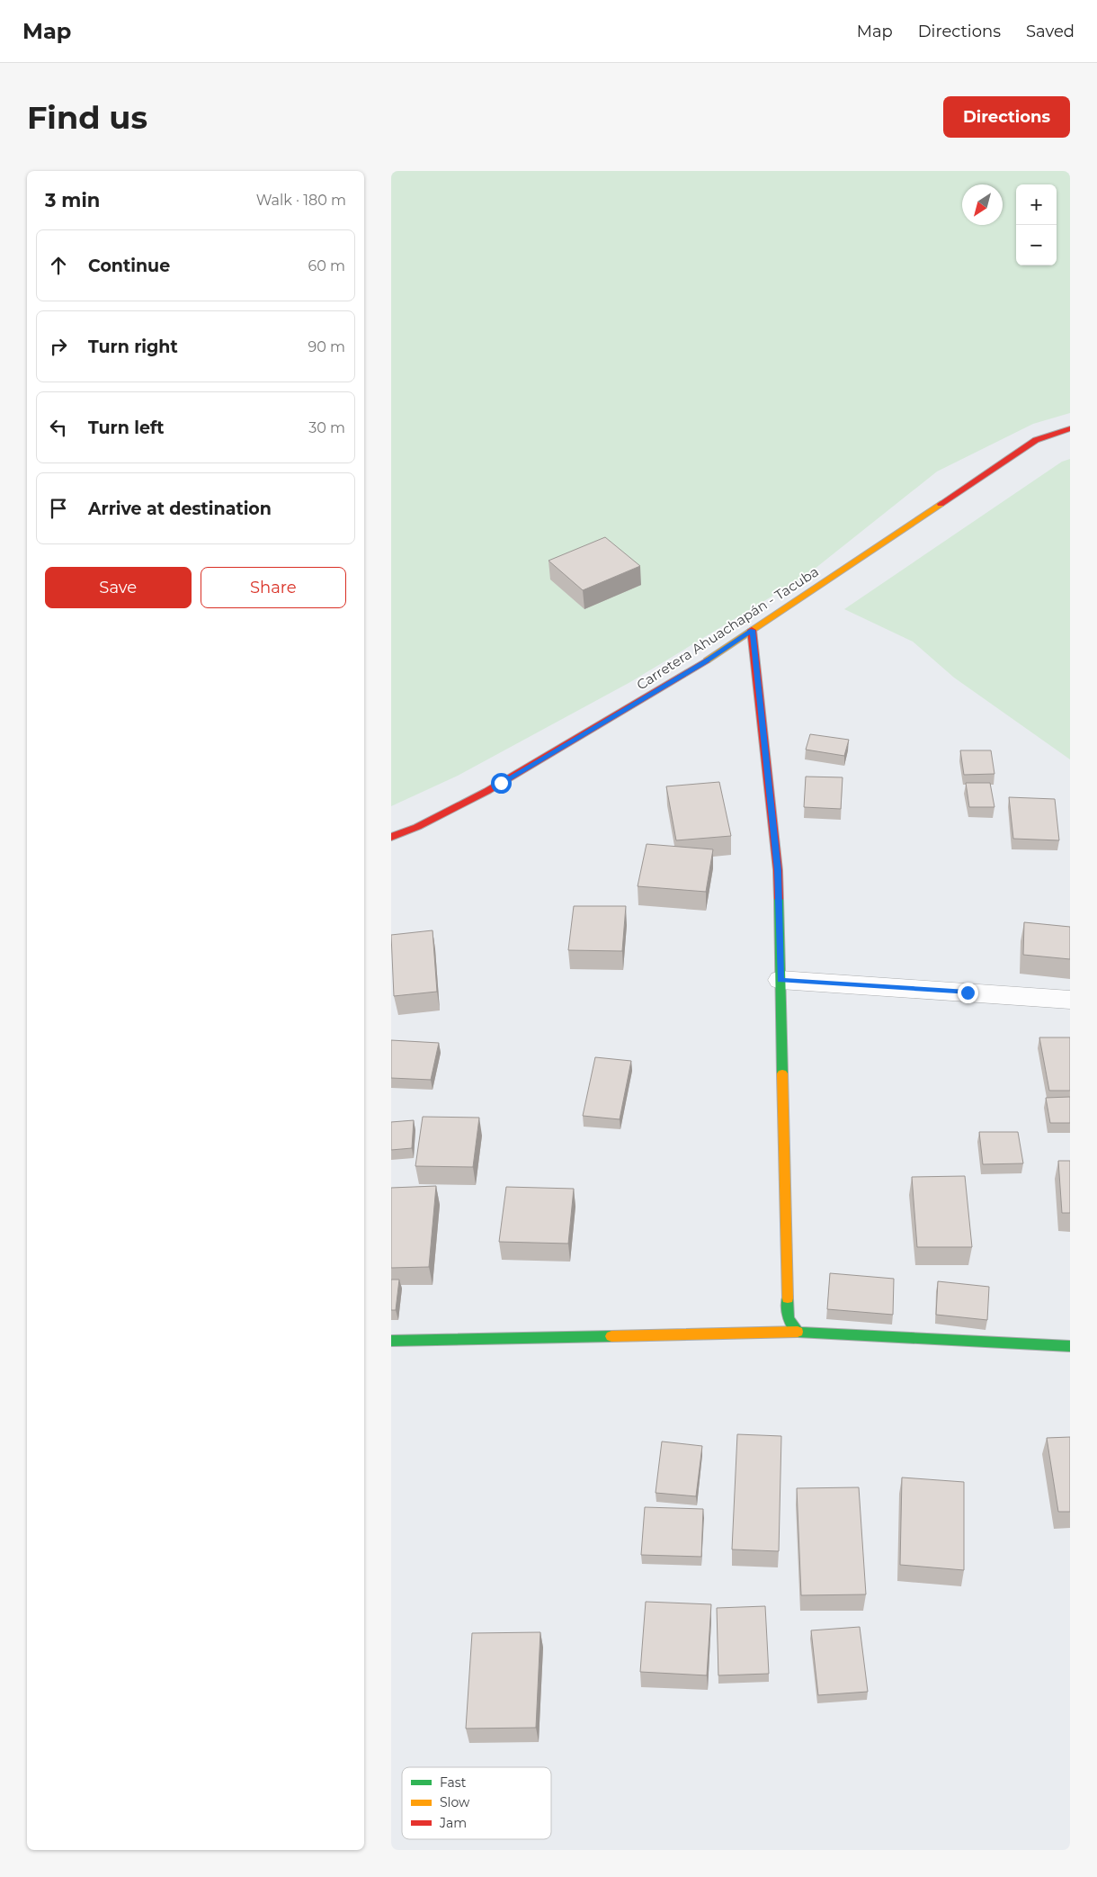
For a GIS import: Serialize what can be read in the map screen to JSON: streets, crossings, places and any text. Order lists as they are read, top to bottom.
{
  "streets": {
    "street": ["Carretera Ahuachapán - Tacuba"]
  },
  "legend": ["Fast", "Slow", "Jam"],
  "north": "bottom left",
  "page": {
    "header": "Map",
    "nav": ["Map", "Directions", "Saved"],
    "buttons": [
      "Directions",
      ["Save", "Share"]
    ],
    "title": "Find us",
    "heading": ["3 min", "Walk · 180 m"],
    "map_buttons": ["+", "−"],
    "list": [
      ["Continue", "60 m"],
      ["Turn right", "90 m"],
      ["Turn left", "30 m"],
      "Arrive at destination"
    ]
  }
}
